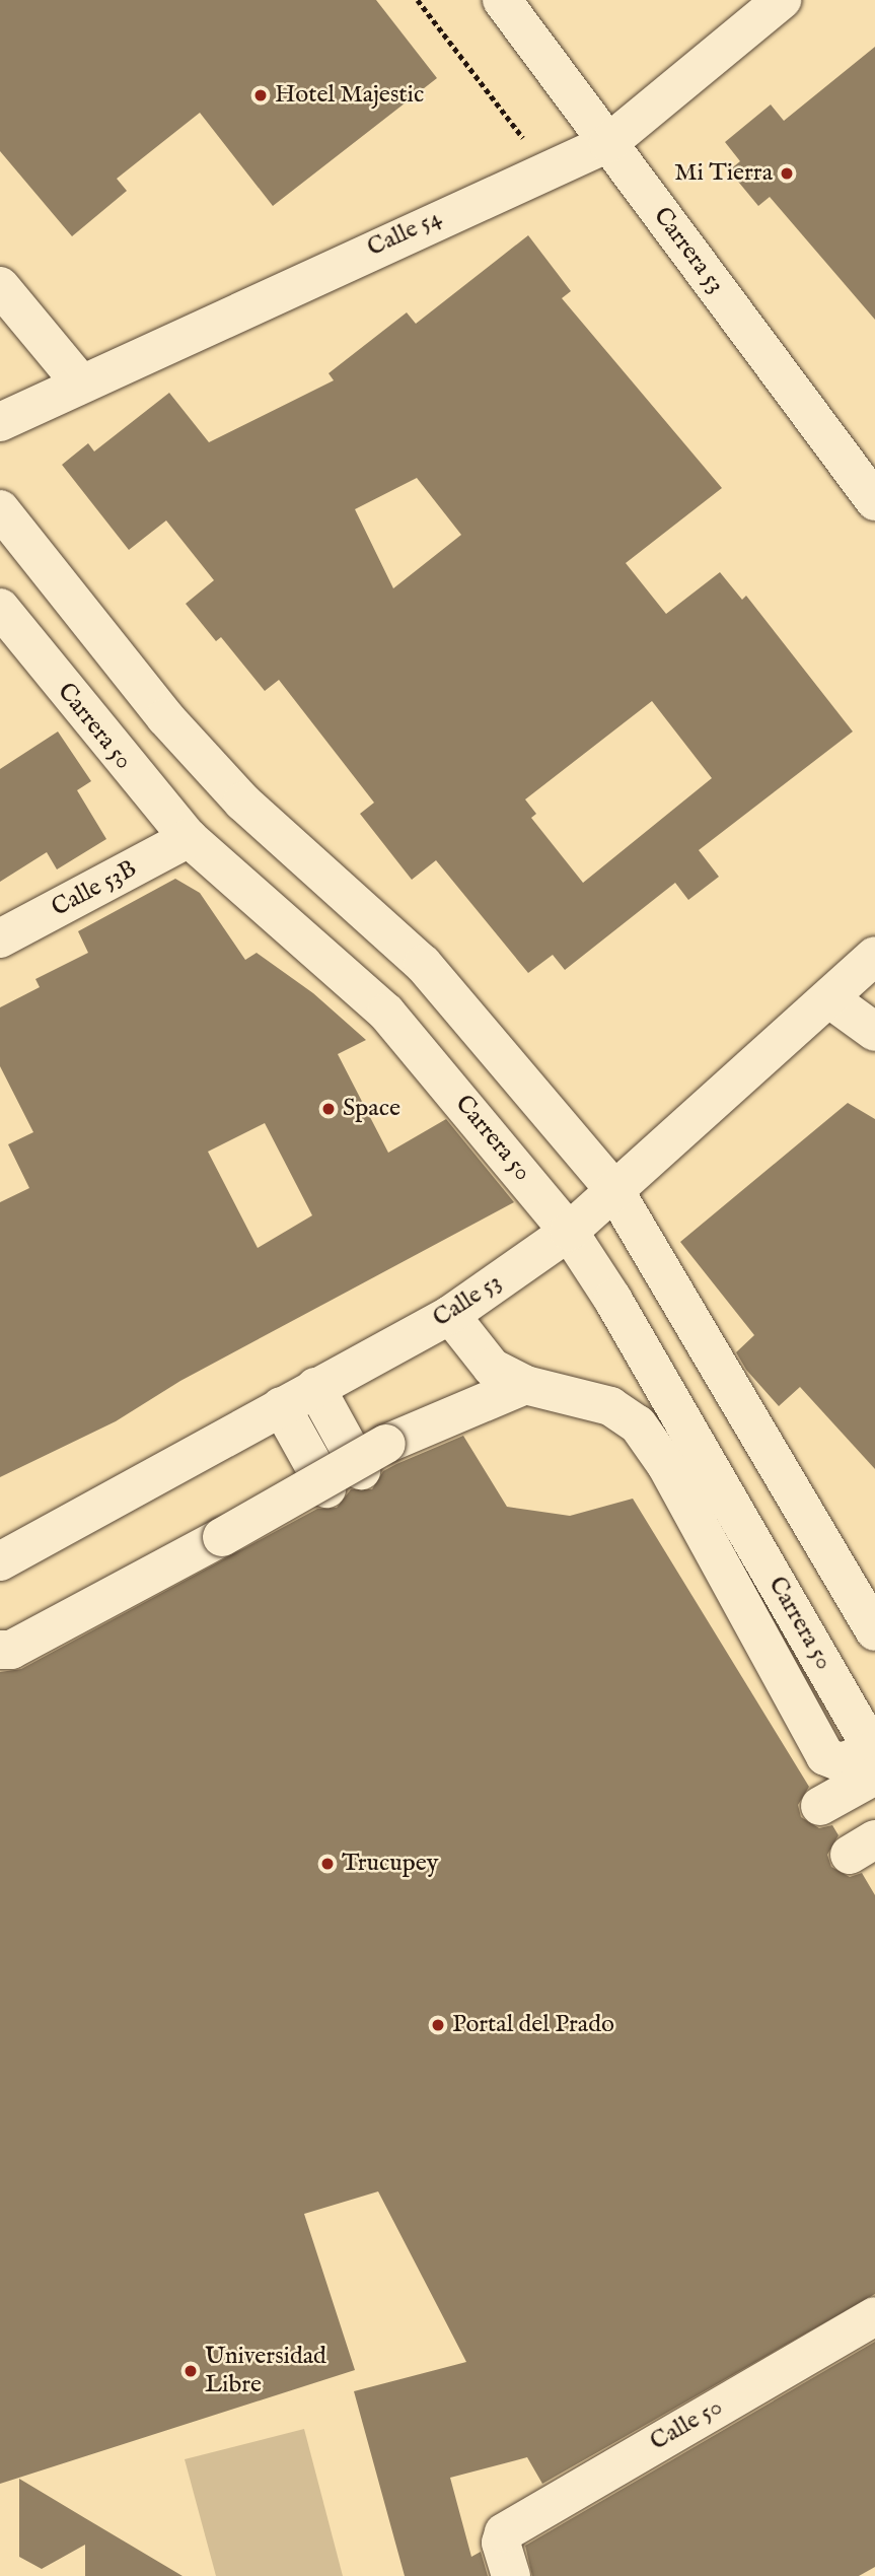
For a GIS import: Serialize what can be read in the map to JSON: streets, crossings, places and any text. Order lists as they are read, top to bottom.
{
  "streets": {
    "street": [
      "Calle 54",
      "Carrera 53",
      "Carrera 50",
      "Calle 53B",
      "Calle 53",
      "Calle 50"
    ]
  },
  "crossings": [
    ["Calle 54", "Carrera 53"],
    ["Carrera 50", "Calle 53B"],
    ["Carrera 50", "Calle 53"]
  ],
  "places": [
    "Hotel Majestic",
    "Mi Tierra",
    "Space",
    "Trucupey",
    "Portal del Prado",
    "Universidad Libre"
  ]
}
